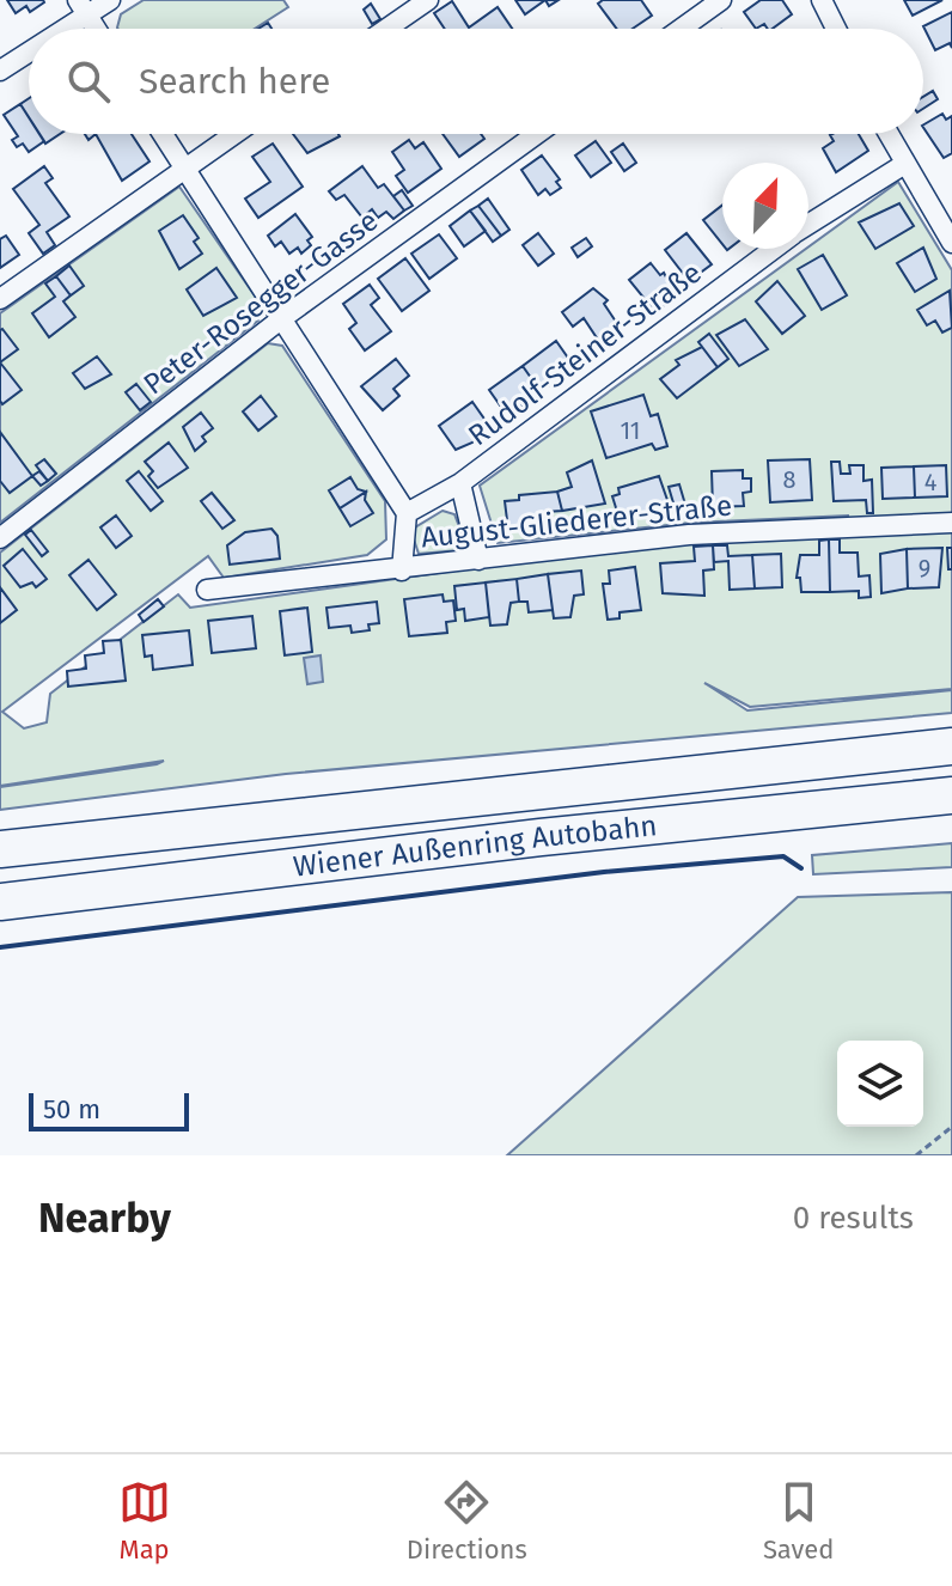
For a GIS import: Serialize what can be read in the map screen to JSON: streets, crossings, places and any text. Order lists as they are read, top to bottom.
{
  "streets": {
    "highway": ["Wiener Außenring Autobahn"],
    "street": ["Peter-Rosegger-Gasse", "Rudolf-Steiner-Straße", "August-Gliederer-Straße"]
  },
  "house_numbers": [
    "11",
    "8",
    "4",
    "9"
  ],
  "scale_bar": "50 m",
  "north": "top right",
  "page": {
    "search": "Search here",
    "scale": "50 m",
    "heading": ["Nearby", "0 results"],
    "nav": ["Map", "Directions", "Saved"]
  }
}
